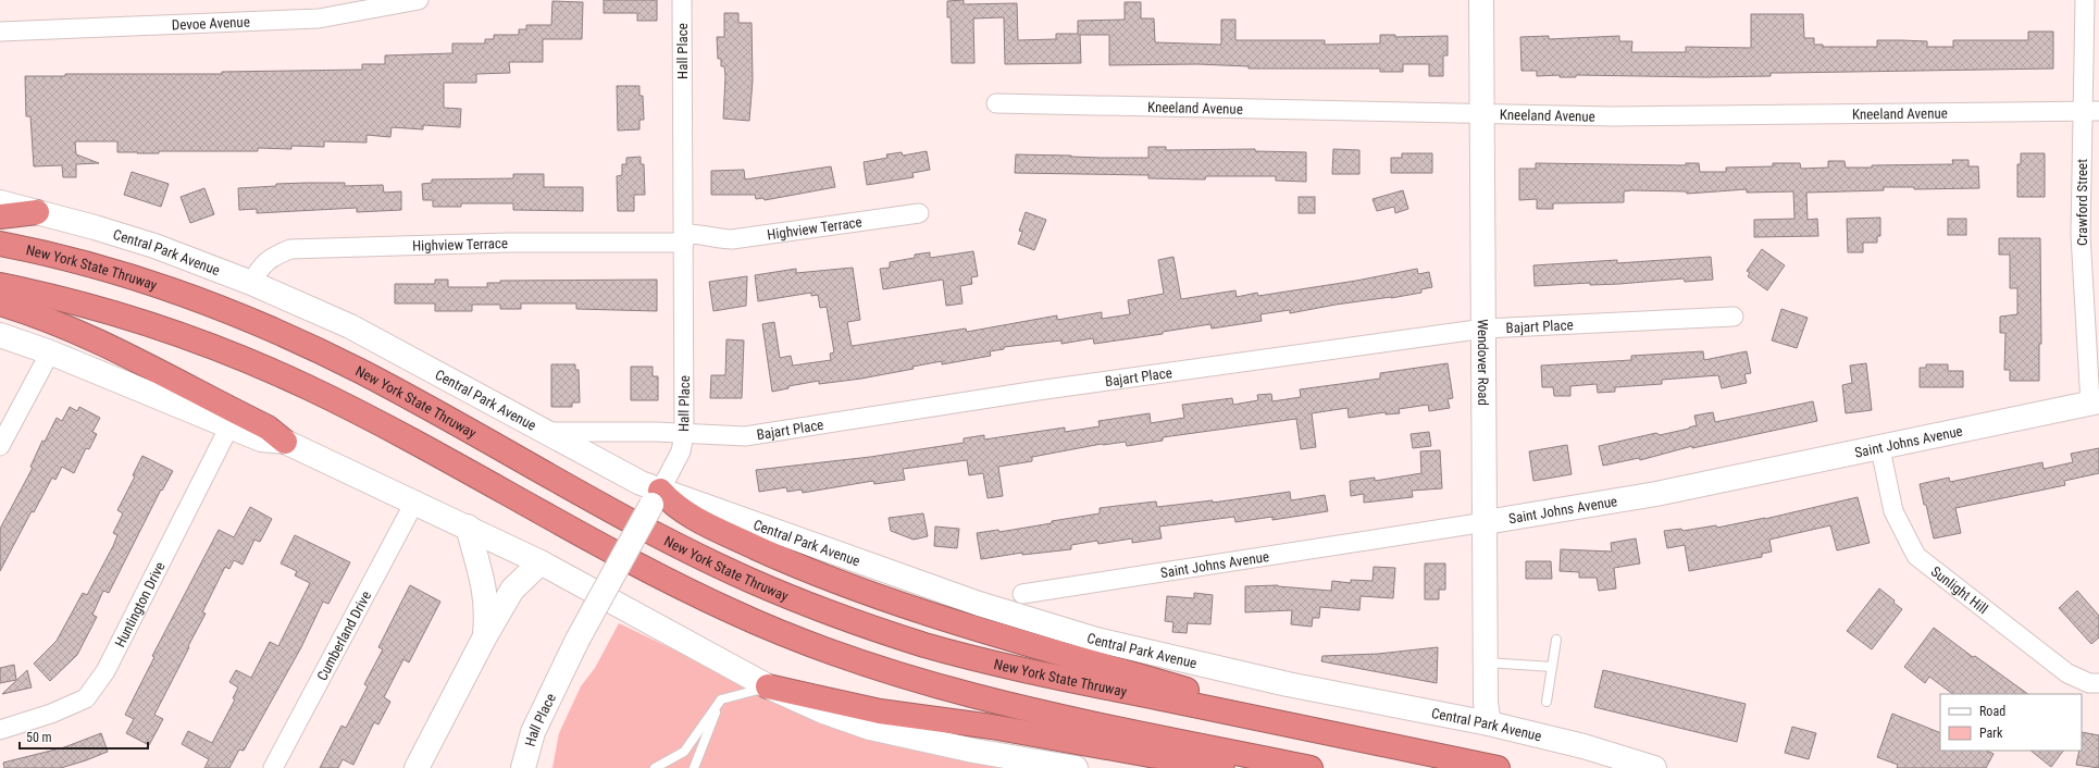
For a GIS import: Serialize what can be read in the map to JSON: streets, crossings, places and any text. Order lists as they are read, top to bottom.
{
  "streets": {
    "highway": ["New York State Thruway"],
    "main road": [
      "Hall Place",
      "Central Park Avenue",
      "Wendover Road",
      "Saint Johns Avenue"
    ],
    "street": [
      "Devoe Avenue",
      "Kneeland Avenue",
      "Crawford Street",
      "Highview Terrace",
      "Bajart Place",
      "Sunlight Hill",
      "Huntington Drive",
      "Cumberland Drive"
    ]
  },
  "crossings": [
    ["Hall Place", "Highview Terrace"],
    ["Hall Place", "Central Park Avenue"],
    ["Hall Place", "Bajart Place"],
    ["Kneeland Avenue", "Crawford Street"],
    ["Kneeland Avenue", "Wendover Road"],
    ["Crawford Street", "Saint Johns Avenue"],
    ["Highview Terrace", "Central Park Avenue"],
    ["Central Park Avenue", "Bajart Place"],
    ["Central Park Avenue", "Wendover Road"],
    ["Bajart Place", "Wendover Road"],
    ["Wendover Road", "Saint Johns Avenue"],
    ["Saint Johns Avenue", "Sunlight Hill"]
  ],
  "legend": ["Road", "Park"],
  "scale_bar": "50 m"
}
